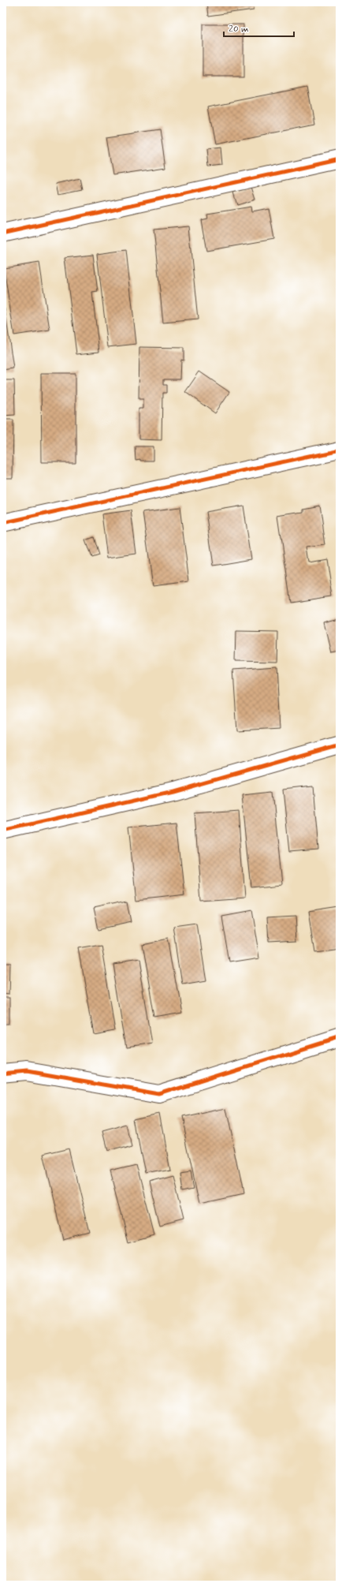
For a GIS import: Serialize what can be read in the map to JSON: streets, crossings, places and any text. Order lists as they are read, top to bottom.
{
  "scale_bar": "20 m"
}
